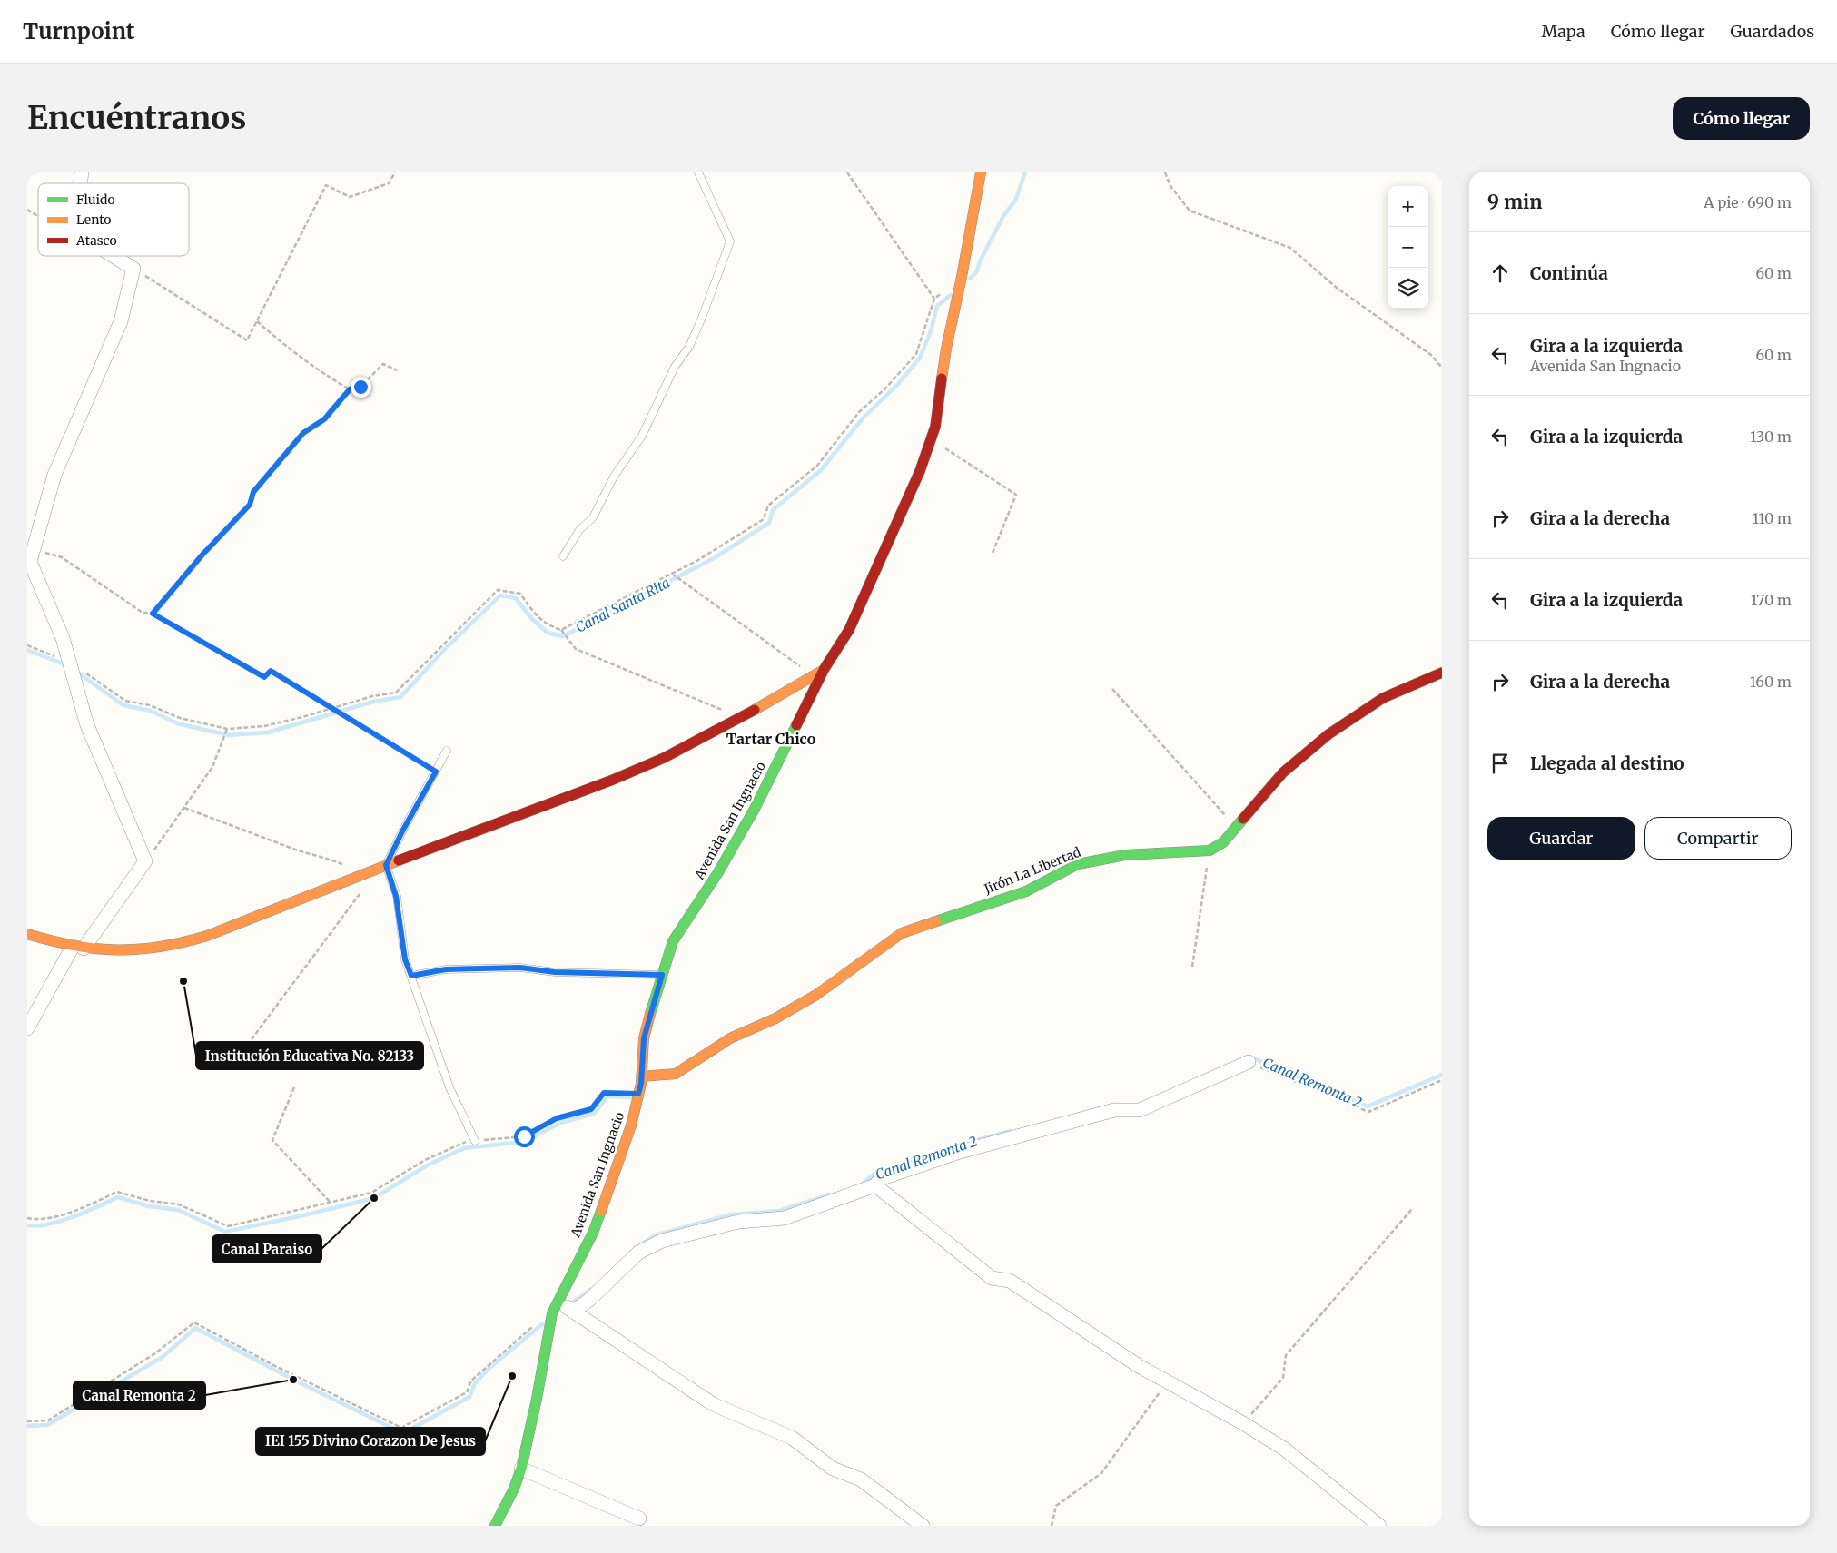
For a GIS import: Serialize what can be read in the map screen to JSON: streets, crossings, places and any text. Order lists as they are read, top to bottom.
{
  "streets": {
    "street": ["Avenida San Ingnacio", "Jirón La Libertad"]
  },
  "crossings": [
    ["Avenida San Ingnacio", "Jirón La Libertad"]
  ],
  "districts": ["Tartar Chico"],
  "water": ["Canal Santa Rita", "Canal Remonta 2"],
  "places": [
    "Institución Educativa No. 82133",
    "Canal Paraiso",
    "IEI 155 Divino Corazon De Jesus",
    "Canal Remonta 2"
  ],
  "legend": ["Fluido", "Lento", "Atasco"],
  "page": {
    "header": "Turnpoint",
    "nav": ["Mapa", "Cómo llegar", "Guardados"],
    "buttons": [
      "Cómo llegar",
      ["Guardar", "Compartir"]
    ],
    "title": "Encuéntranos",
    "heading": ["9 min", "A pie · 690 m"],
    "map_buttons": ["+", "−"],
    "list": [
      ["Continúa", "60 m"],
      ["Gira a la izquierda", "Avenida San Ingnacio", "60 m"],
      ["Gira a la izquierda", "130 m"],
      ["Gira a la derecha", "110 m"],
      ["Gira a la izquierda", "170 m"],
      ["Gira a la derecha", "160 m"],
      "Llegada al destino"
    ]
  }
}
